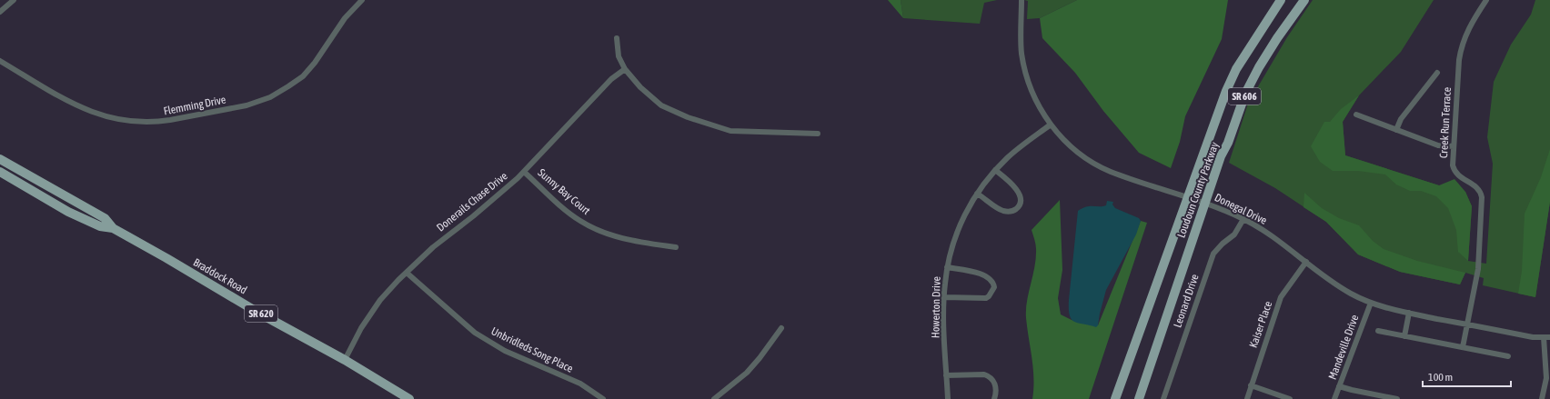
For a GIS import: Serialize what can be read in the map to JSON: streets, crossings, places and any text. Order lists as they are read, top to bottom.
{
  "streets": {
    "main road": [
      "SR 606",
      "Loudoun County Parkway",
      "Braddock Road",
      "SR 620"
    ],
    "street": [
      "Flemming Drive",
      "Creek Run Terrace",
      "Sunny Bay Court",
      "Donerails Chase Drive",
      "Donegal Drive",
      "Leonard Drive",
      "Howerton Drive",
      "Kaiser Place",
      "Mandeville Drive",
      "Unbridleds Song Place"
    ]
  },
  "crossings": [
    ["Creek Run Terrace", "Donegal Drive"],
    ["Loudoun County Parkway", "Donegal Drive"],
    ["Sunny Bay Court", "Donerails Chase Drive"],
    ["Donerails Chase Drive", "Braddock Road"],
    ["Donerails Chase Drive", "Unbridleds Song Place"],
    ["Donegal Drive", "Leonard Drive"],
    ["Donegal Drive", "Howerton Drive"],
    ["Donegal Drive", "Kaiser Place"],
    ["Donegal Drive", "Mandeville Drive"]
  ],
  "scale_bar": "100 m"
}
